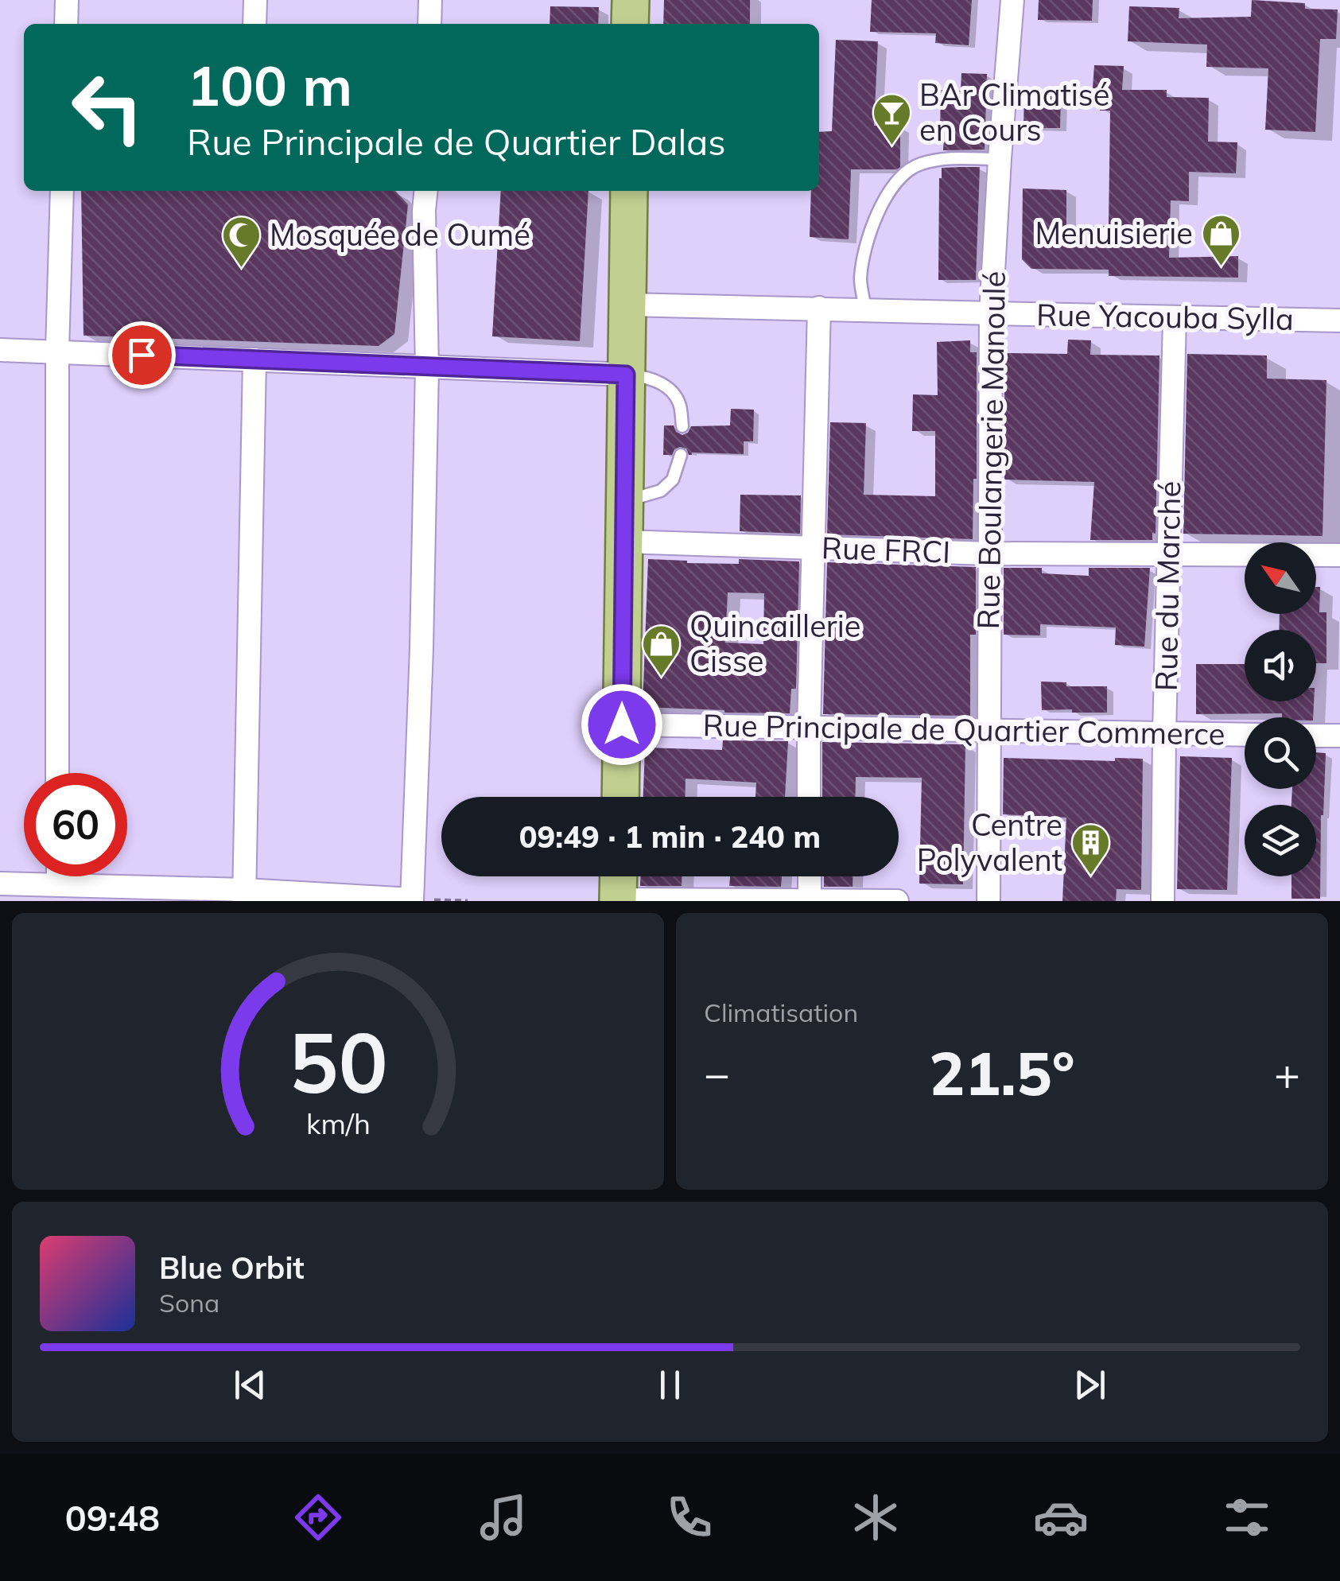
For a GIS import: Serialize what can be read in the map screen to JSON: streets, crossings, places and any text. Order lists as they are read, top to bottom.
{
  "streets": {
    "street": [
      "Rue Yacouba Sylla",
      "Rue Boulangerie Manoulé",
      "Rue FRCI",
      "Rue du Marché",
      "Rue Principale de Quartier Commerce"
    ]
  },
  "crossings": [
    ["Rue Yacouba Sylla", "Rue Boulangerie Manoulé"],
    ["Rue Yacouba Sylla", "Rue du Marché"],
    ["Rue Boulangerie Manoulé", "Rue FRCI"],
    ["Rue Boulangerie Manoulé", "Rue Principale de Quartier Commerce"],
    ["Rue FRCI", "Rue du Marché"],
    ["Rue du Marché", "Rue Principale de Quartier Commerce"]
  ],
  "places": {
    "bar": ["BAr Climatisé en Cours"],
    "shop": ["Menuisierie", "Quincaillerie Cisse"],
    "mosque": ["Mosquée de Oumé"],
    "building": ["Centre Polyvalent"]
  },
  "north": "top left",
  "page": {
    "turn": ["100 m", "Rue Principale de Quartier Dalas"],
    "limit": "60",
    "trip": "09:49 · 1 min · 240 m",
    "tile": "Climatisation",
    "heat": ["−", "21.5°", "+"],
    "song": ["Blue Orbit", "Sona"],
    "tabs": "09:48",
    "gauge": ["50", "km/h"]
  }
}
